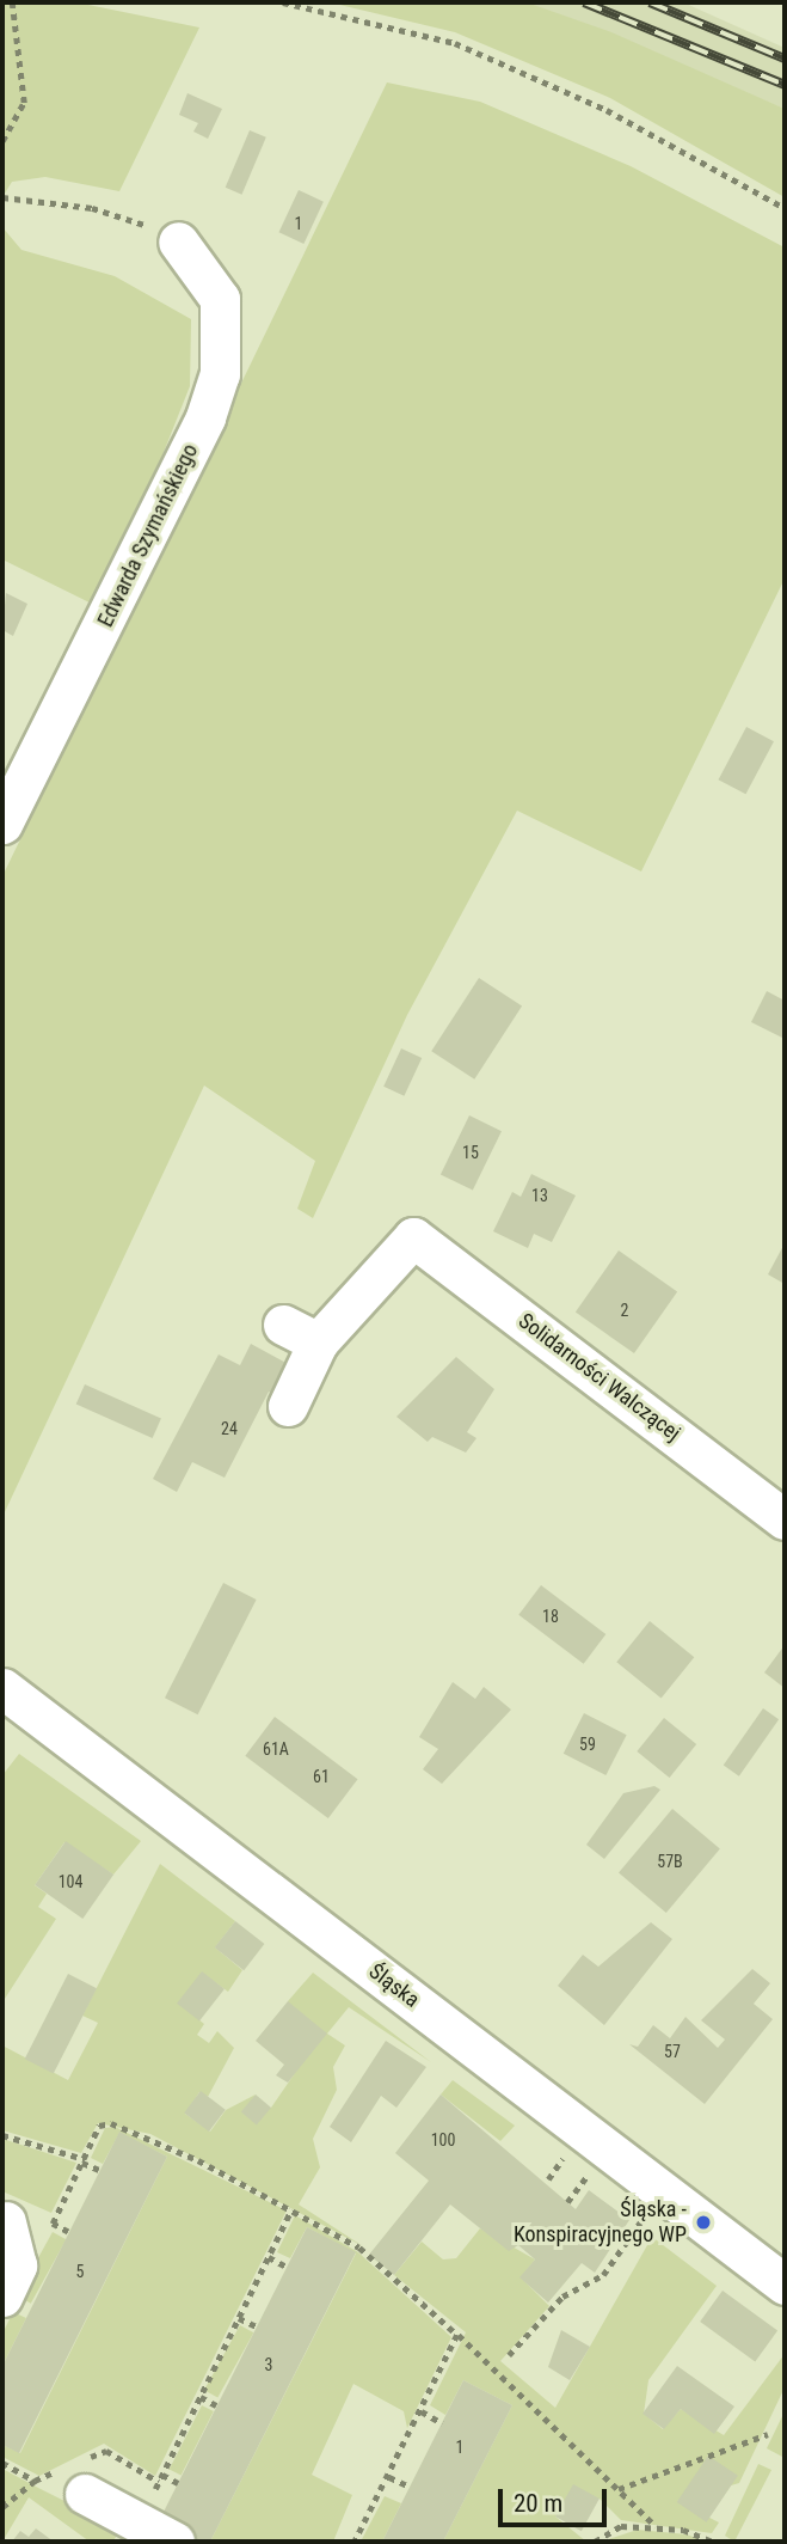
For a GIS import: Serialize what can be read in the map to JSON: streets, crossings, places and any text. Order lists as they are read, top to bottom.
{
  "streets": {
    "street": ["Edwarda Szymańskiego", "Solidarności Walczącej", "Śląska"]
  },
  "places": ["Śląska - Konspiracyjnego WP"],
  "house_numbers": [
    "1",
    "15",
    "13",
    "2",
    "24",
    "18",
    "59",
    "61A",
    "61",
    "57B",
    "104",
    "57",
    "100",
    "5",
    "3",
    "1"
  ],
  "scale_bar": "20 m"
}
